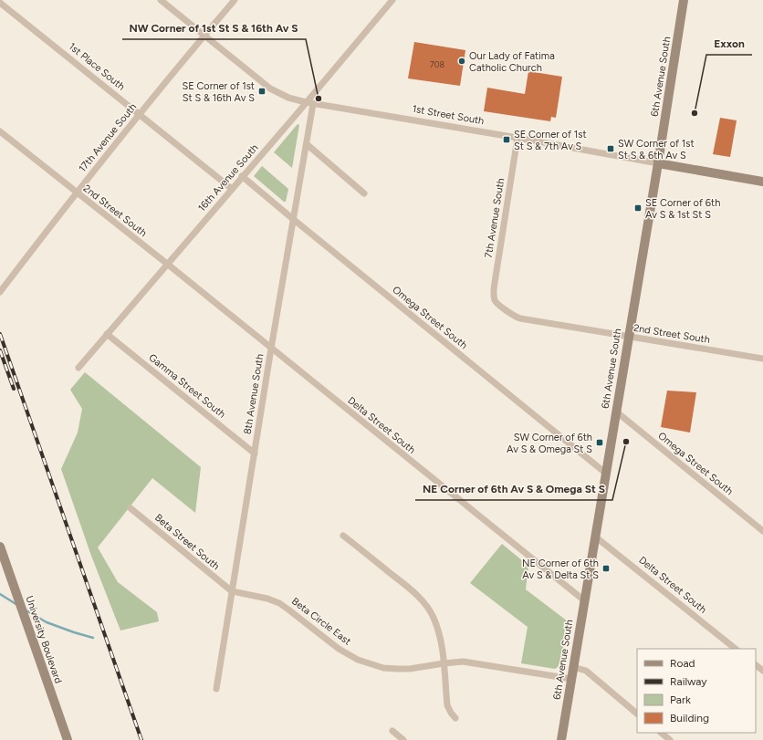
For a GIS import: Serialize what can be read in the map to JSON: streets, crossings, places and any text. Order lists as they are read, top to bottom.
{
  "streets": {
    "main road": ["6th Avenue South", "1st Street South", "University Boulevard"],
    "street": [
      "1st Place South",
      "17th Avenue South",
      "16th Avenue South",
      "2nd Street South",
      "7th Avenue South",
      "Omega Street South",
      "Gamma Street South",
      "8th Avenue South",
      "Delta Street South",
      "Beta Street South",
      "Beta Circle East"
    ]
  },
  "crossings": [
    ["1st Place South", "17th Avenue South"],
    ["1st Place South", "16th Avenue South"],
    ["6th Avenue South", "1st Street South"],
    ["6th Avenue South", "2nd Street South"],
    ["6th Avenue South", "Omega Street South"],
    ["6th Avenue South", "Delta Street South"],
    ["6th Avenue South", "Beta Circle East"],
    ["1st Street South", "17th Avenue South"],
    ["1st Street South", "16th Avenue South"],
    ["1st Street South", "7th Avenue South"],
    ["1st Street South", "8th Avenue South"],
    ["17th Avenue South", "2nd Street South"],
    ["16th Avenue South", "2nd Street South"],
    ["16th Avenue South", "Omega Street South"],
    ["16th Avenue South", "Gamma Street South"],
    ["16th Avenue South", "Delta Street South"],
    ["2nd Street South", "7th Avenue South"],
    ["2nd Street South", "Delta Street South"],
    ["Omega Street South", "8th Avenue South"],
    ["Gamma Street South", "8th Avenue South"],
    ["8th Avenue South", "Delta Street South"],
    ["8th Avenue South", "Beta Street South"],
    ["8th Avenue South", "Beta Circle East"],
    ["Beta Street South", "Beta Circle East"]
  ],
  "places": {
    "other": [
      "Our Lady of Fatima Catholic Church",
      "NW Corner of 1st St S & 16th Av S",
      "Exxon",
      "NE Corner of 6th Av S & Omega St S"
    ],
    "transit": [
      "SE Corner of 1st St S & 16th Av S",
      "SE Corner of 1st St S & 7th Av S",
      "SW Corner of 1st St S & 6th Av S",
      "SE Corner of 6th Av S & 1st St S",
      "SW Corner of 6th Av S & Omega St S",
      "NE Corner of 6th Av S & Delta St S"
    ]
  },
  "house_numbers": ["708"],
  "legend": [
    "Road",
    "Railway",
    "Park",
    "Building"
  ]
}
